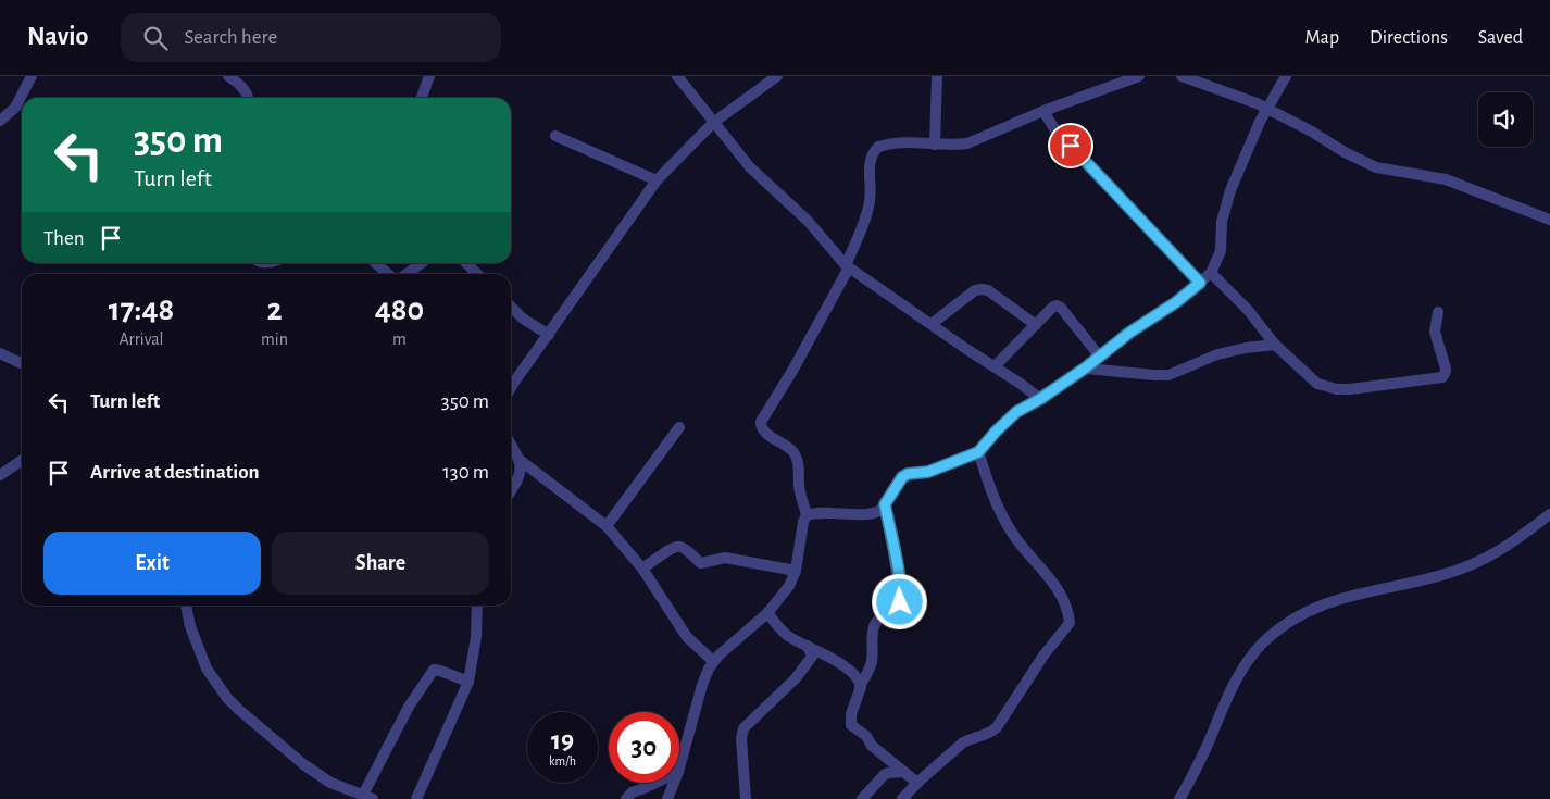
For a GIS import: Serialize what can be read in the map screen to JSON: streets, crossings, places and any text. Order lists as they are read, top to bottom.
{
  "page": {
    "header": "Navio",
    "search": "Search here",
    "nav": ["Map", "Directions", "Saved"],
    "turn": ["350 m", "Turn left"],
    "then": "Then",
    "eta": [
      "17:48",
      "Arrival",
      "2",
      "min",
      "480",
      "m"
    ],
    "list": [
      {
        "name": "Turn left",
        "value": "350 m"
      },
      {
        "name": "Arrive at destination",
        "value": "130 m"
      }
    ],
    "buttons": ["Exit", "Share"],
    "speed": "19 km/h",
    "limit": "30"
  }
}
